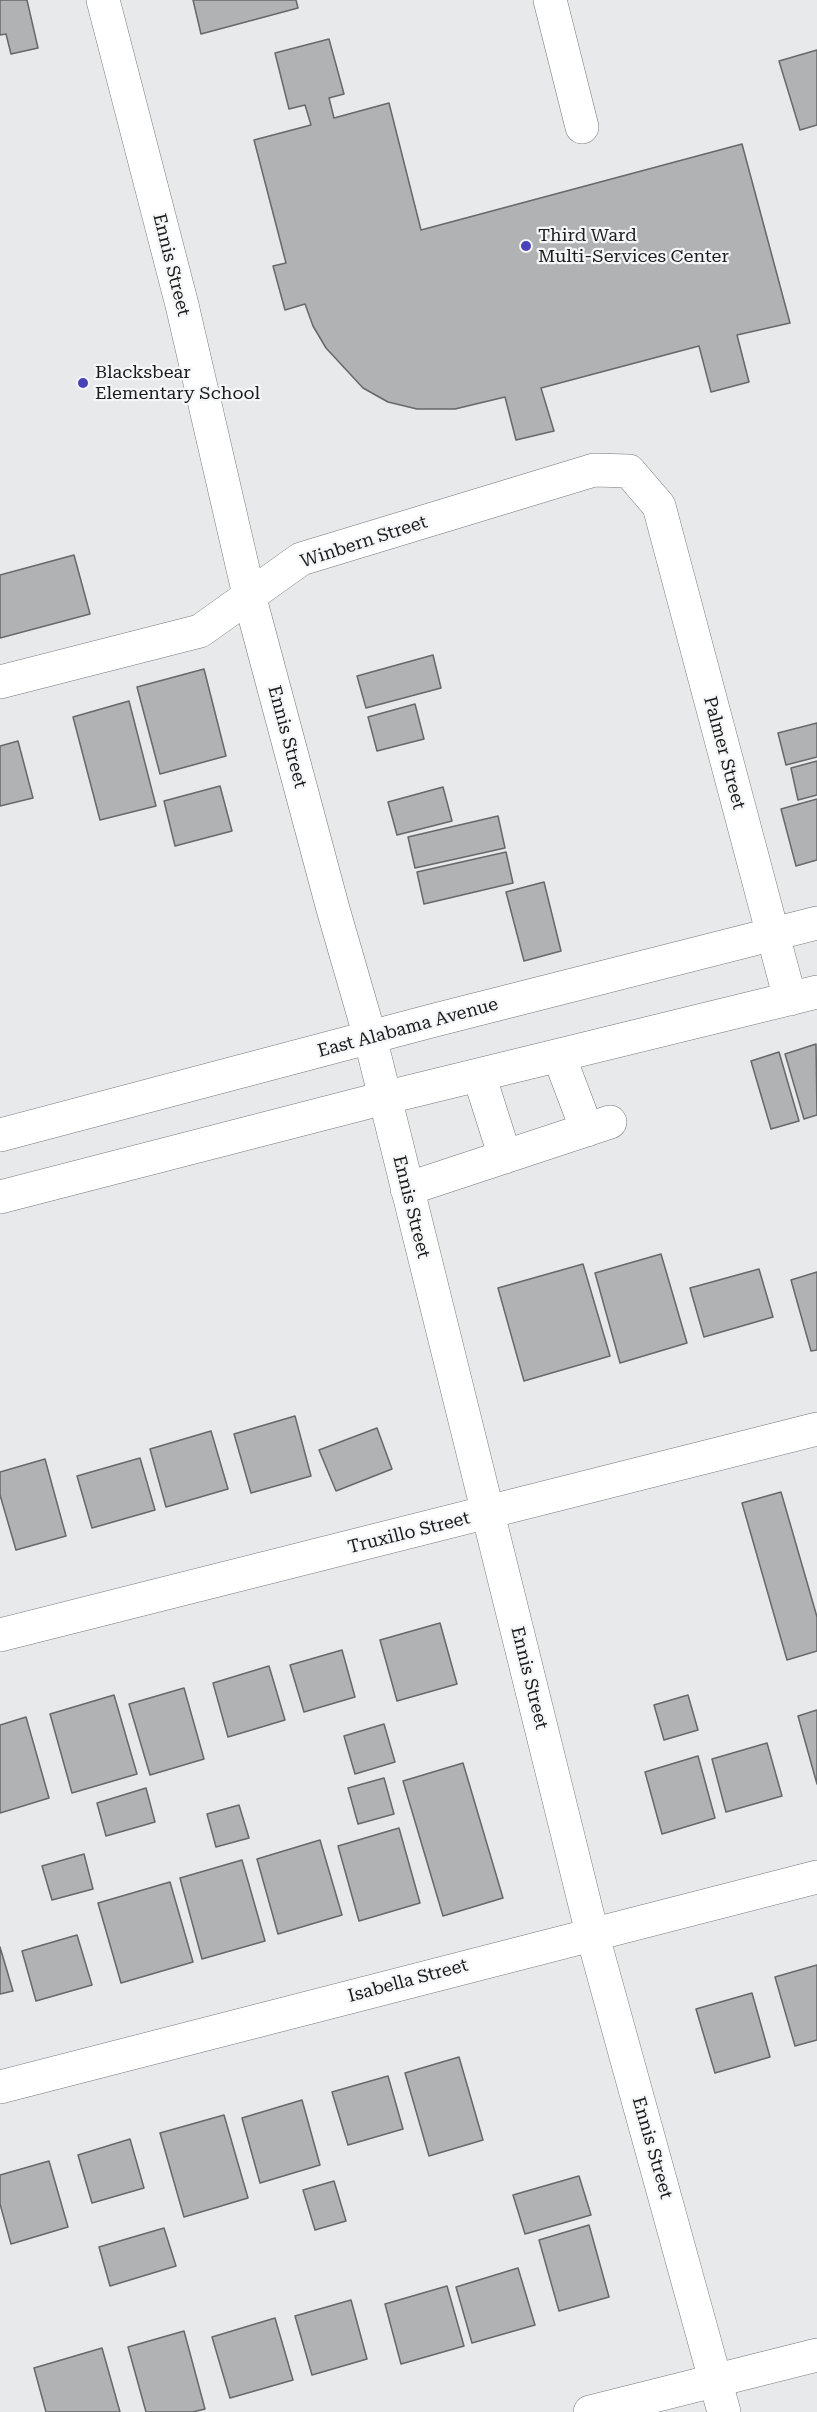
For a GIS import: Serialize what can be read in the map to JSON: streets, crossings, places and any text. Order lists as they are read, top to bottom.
{
  "streets": {
    "street": [
      "Ennis Street",
      "Winbern Street",
      "Palmer Street",
      "East Alabama Avenue",
      "Truxillo Street",
      "Isabella Street"
    ]
  },
  "crossings": [
    ["Ennis Street", "Winbern Street"],
    ["Ennis Street", "East Alabama Avenue"],
    ["Ennis Street", "Truxillo Street"],
    ["Ennis Street", "Isabella Street"],
    ["Winbern Street", "Palmer Street"],
    ["Palmer Street", "East Alabama Avenue"]
  ],
  "places": ["Third Ward Multi-Services Center", "Blacksbear Elementary School"]
}
